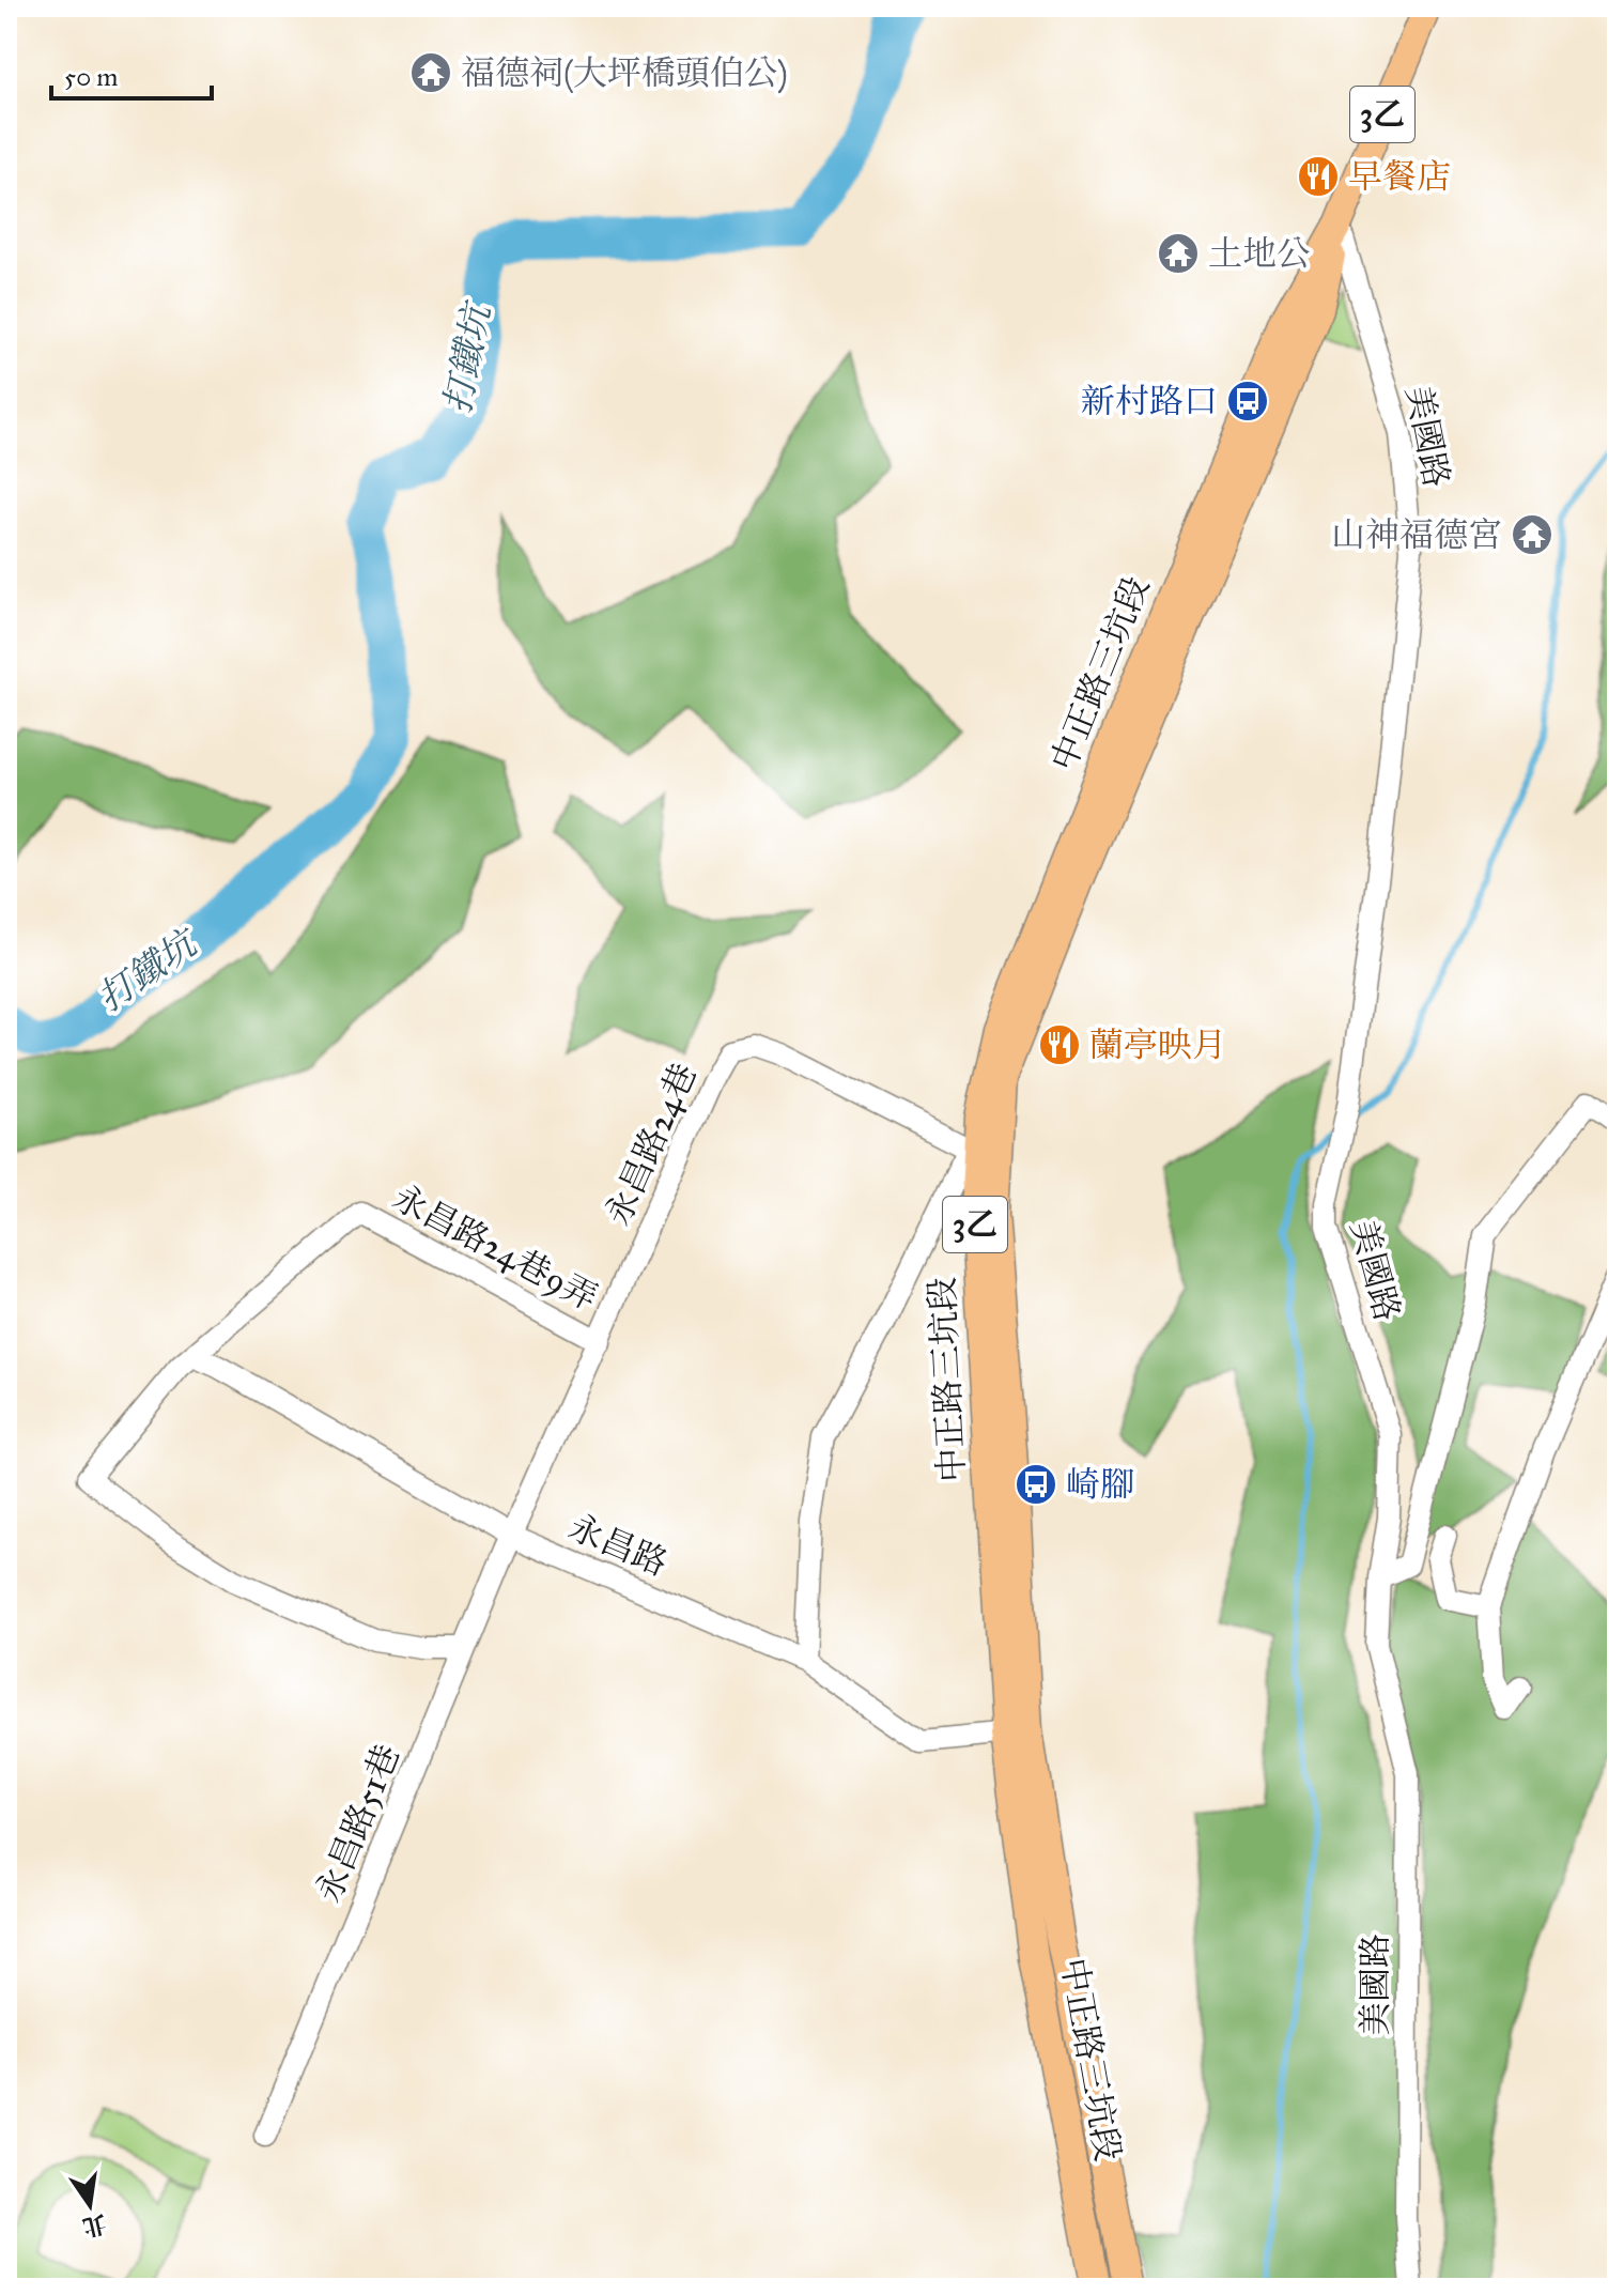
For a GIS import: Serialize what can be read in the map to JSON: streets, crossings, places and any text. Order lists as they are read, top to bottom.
{
  "streets": {
    "main road": ["3乙", "中正路三坑段"],
    "street": [
      "美國路",
      "永昌路24巷",
      "永昌路24巷9弄",
      "永昌路",
      "永昌路51巷"
    ]
  },
  "crossings": [
    ["美國路", "中正路三坑段"],
    ["中正路三坑段", "永昌路24巷"],
    ["中正路三坑段", "永昌路"],
    ["永昌路24巷", "永昌路24巷9弄"],
    ["永昌路24巷", "永昌路"],
    ["永昌路24巷", "永昌路51巷"],
    ["永昌路24巷9弄", "永昌路"],
    ["永昌路", "永昌路51巷"]
  ],
  "water": ["打鐵坑"],
  "places": {
    "temple": ["福德祠(大坪橋頭伯公)", "土地公", "山神福德宮"],
    "restaurant": ["早餐店", "蘭亭映月"],
    "bus stop": ["新村路口", "崎腳"]
  },
  "scale_bar": "50 m",
  "north": "bottom"
}
